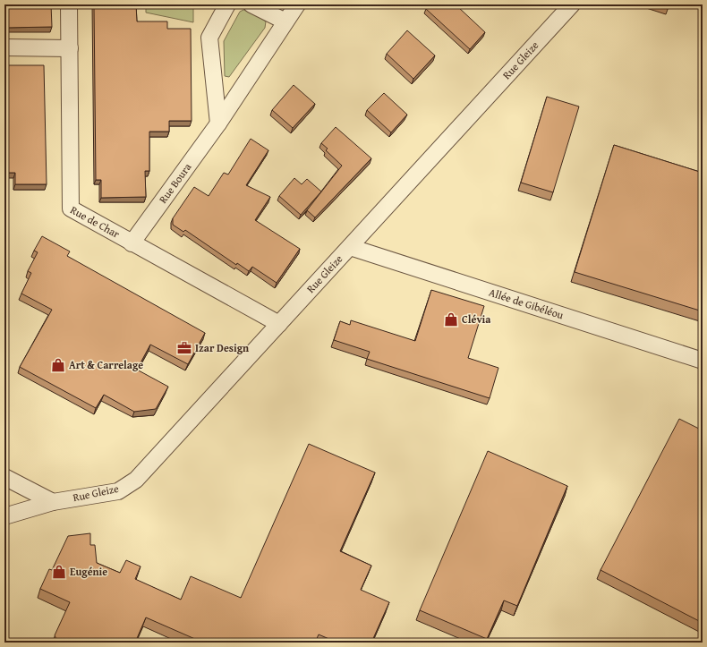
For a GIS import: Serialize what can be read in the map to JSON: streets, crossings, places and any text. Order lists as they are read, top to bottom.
{
  "streets": {
    "street": [
      "Rue Gleize",
      "Rue Boura",
      "Rue de Char",
      "Allée de Gibéléou"
    ]
  },
  "crossings": [
    ["Rue Gleize", "Rue de Char"],
    ["Rue Gleize", "Allée de Gibéléou"],
    ["Rue Boura", "Rue de Char"]
  ],
  "places": {
    "shop": ["Clévia", "Art & Carrelage", "Eugénie"],
    "office": ["Izar Design"]
  }
}
